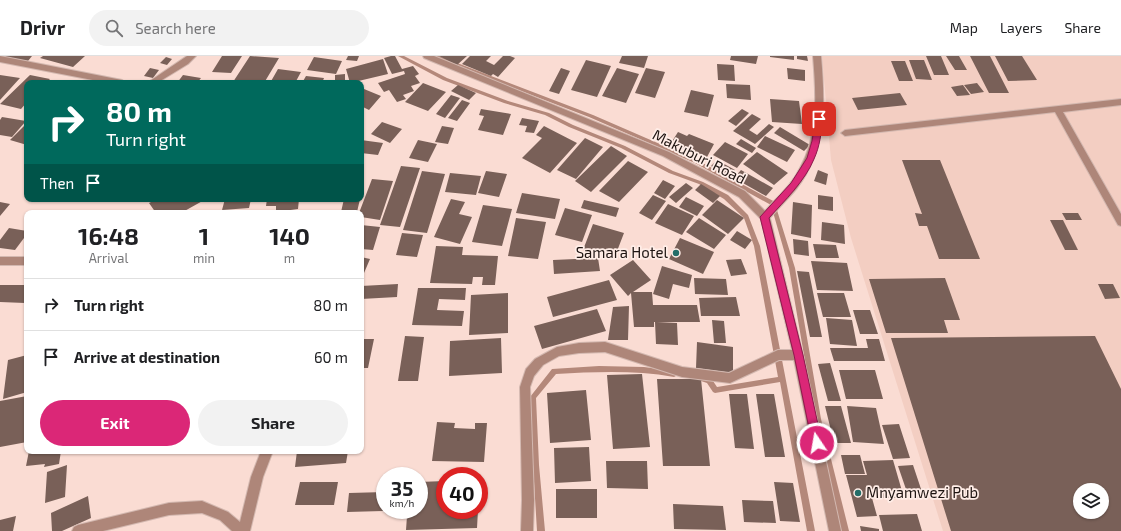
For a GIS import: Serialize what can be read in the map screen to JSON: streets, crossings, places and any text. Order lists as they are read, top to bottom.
{
  "streets": {
    "street": ["Makuburi Road"]
  },
  "places": ["Samara Hotel", "Mnyamwezi Pub"],
  "page": {
    "header": "Drivr",
    "search": "Search here",
    "nav": ["Map", "Layers", "Share"],
    "turn": ["80 m", "Turn right"],
    "then": "Then",
    "eta": [
      "16:48",
      "Arrival",
      "1",
      "min",
      "140",
      "m"
    ],
    "list": [
      {
        "name": "Turn right",
        "value": "80 m"
      },
      {
        "name": "Arrive at destination",
        "value": "60 m"
      }
    ],
    "buttons": ["Exit", "Share"],
    "speed": "35 km/h",
    "limit": "40"
  }
}
